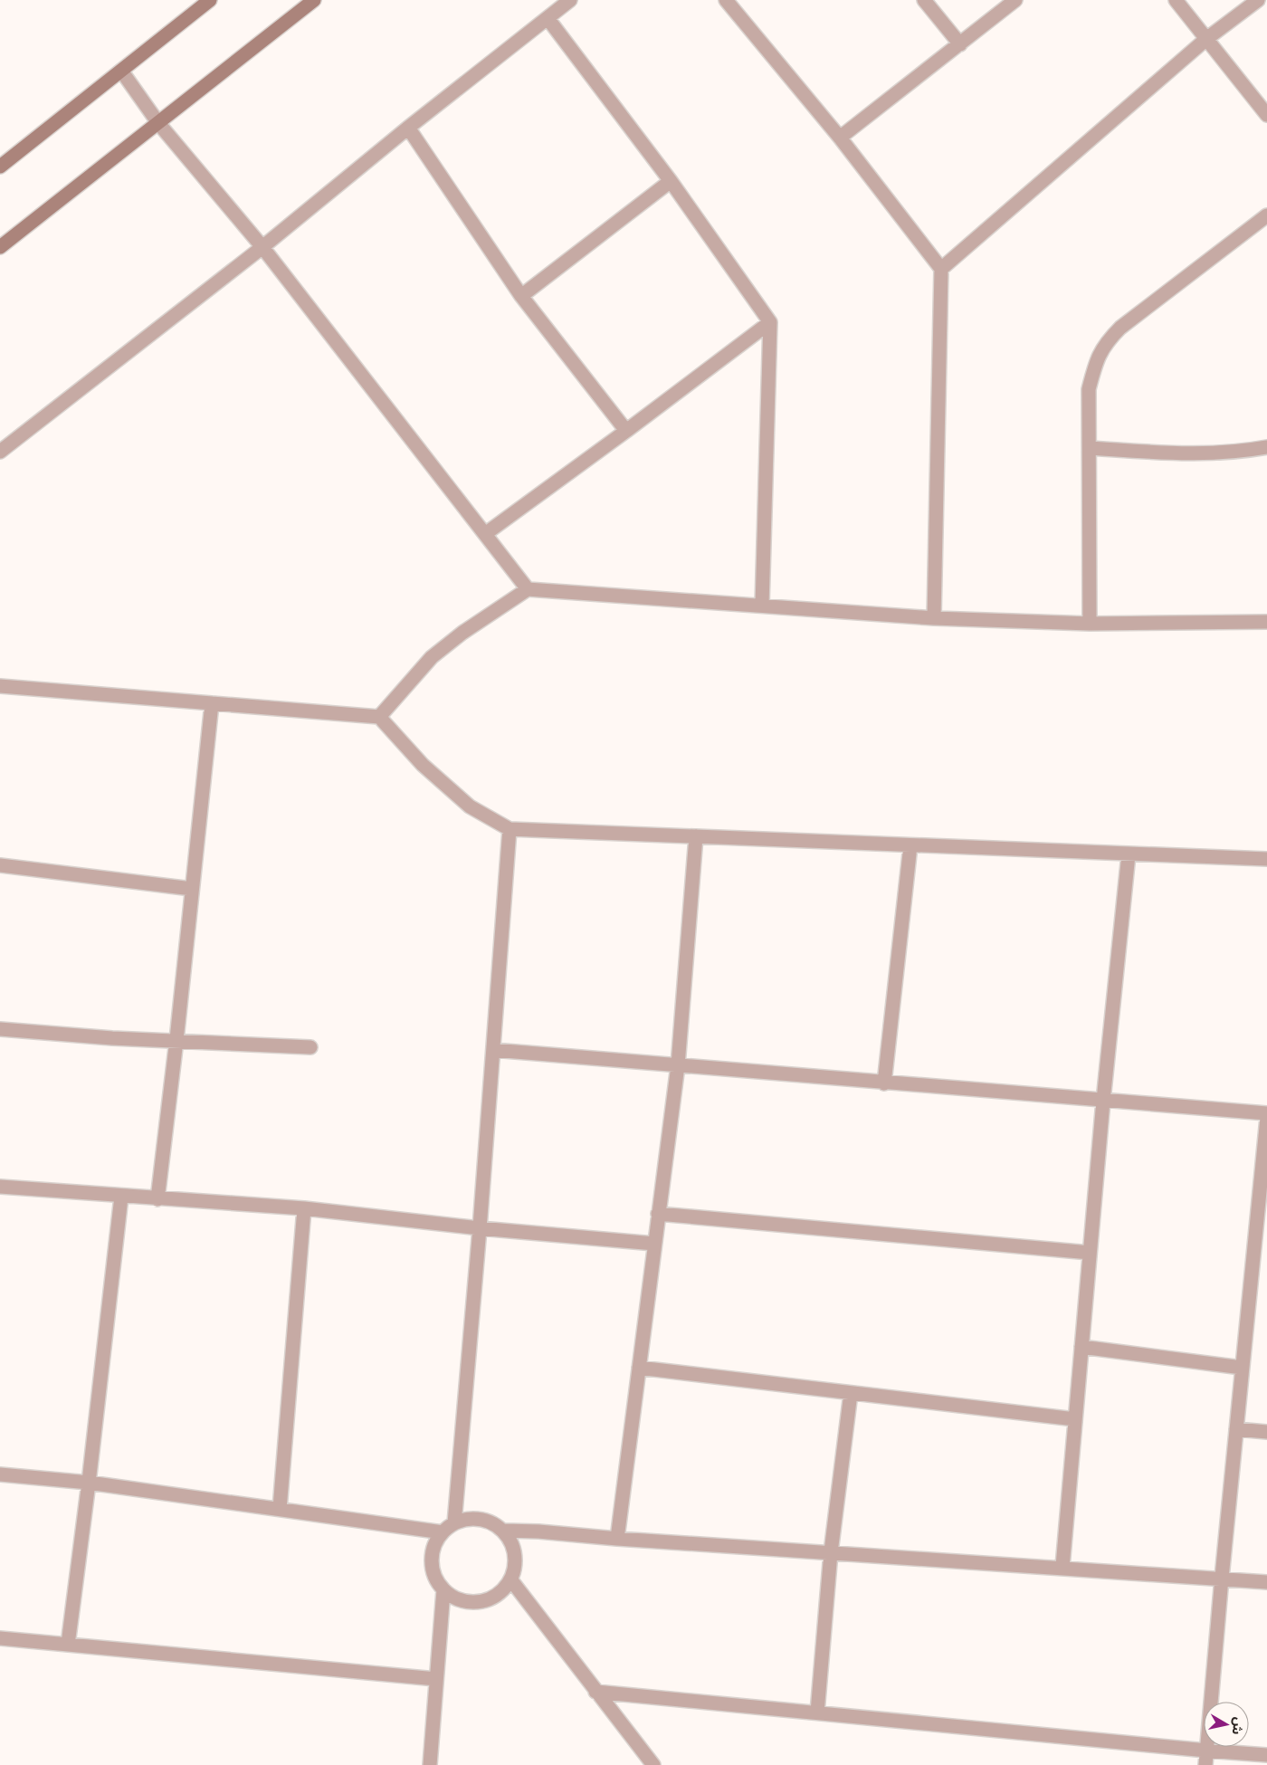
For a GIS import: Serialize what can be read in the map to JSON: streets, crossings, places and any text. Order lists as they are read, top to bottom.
{
  "north": "right"
}
